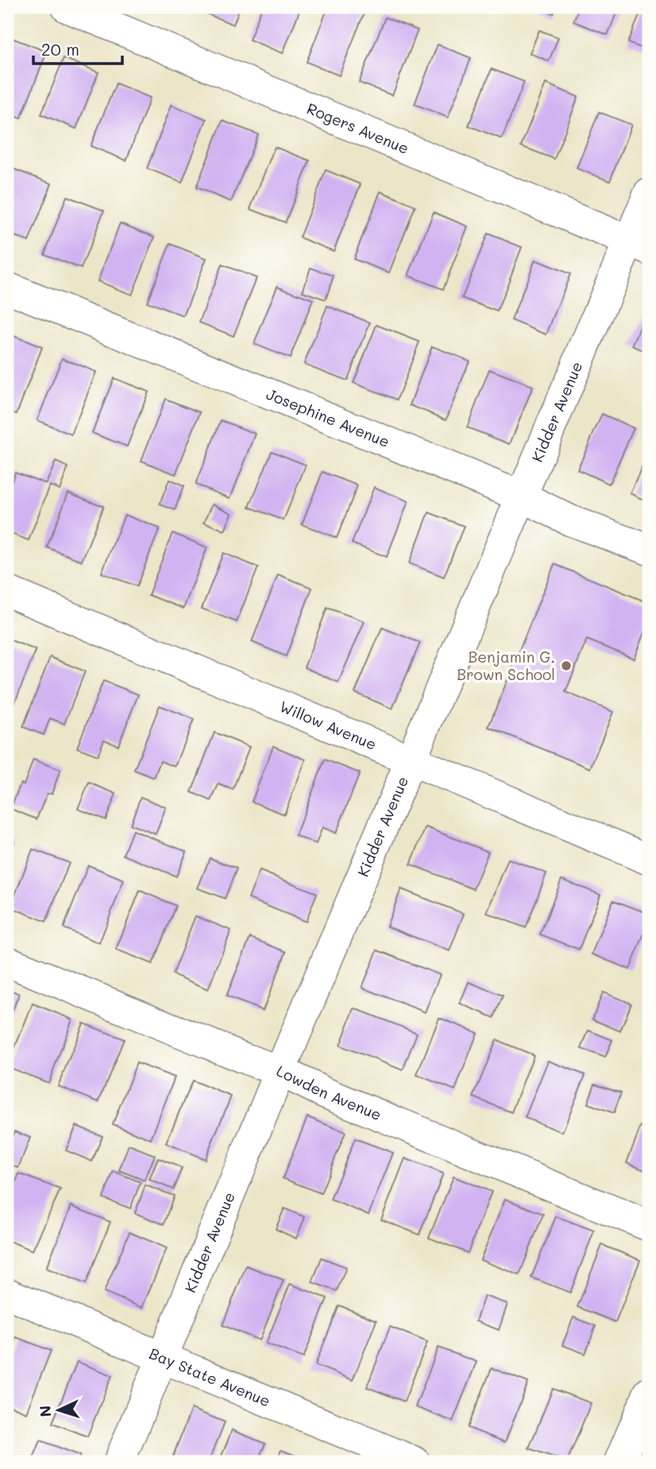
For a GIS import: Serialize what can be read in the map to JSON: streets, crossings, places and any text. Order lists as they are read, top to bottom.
{
  "streets": {
    "street": [
      "Rogers Avenue",
      "Kidder Avenue",
      "Josephine Avenue",
      "Willow Avenue",
      "Lowden Avenue",
      "Bay State Avenue"
    ]
  },
  "crossings": [
    ["Rogers Avenue", "Kidder Avenue"],
    ["Kidder Avenue", "Josephine Avenue"],
    ["Kidder Avenue", "Willow Avenue"],
    ["Kidder Avenue", "Lowden Avenue"],
    ["Kidder Avenue", "Bay State Avenue"]
  ],
  "places": ["Benjamin G. Brown School"],
  "scale_bar": "20 m",
  "north": "left"
}
